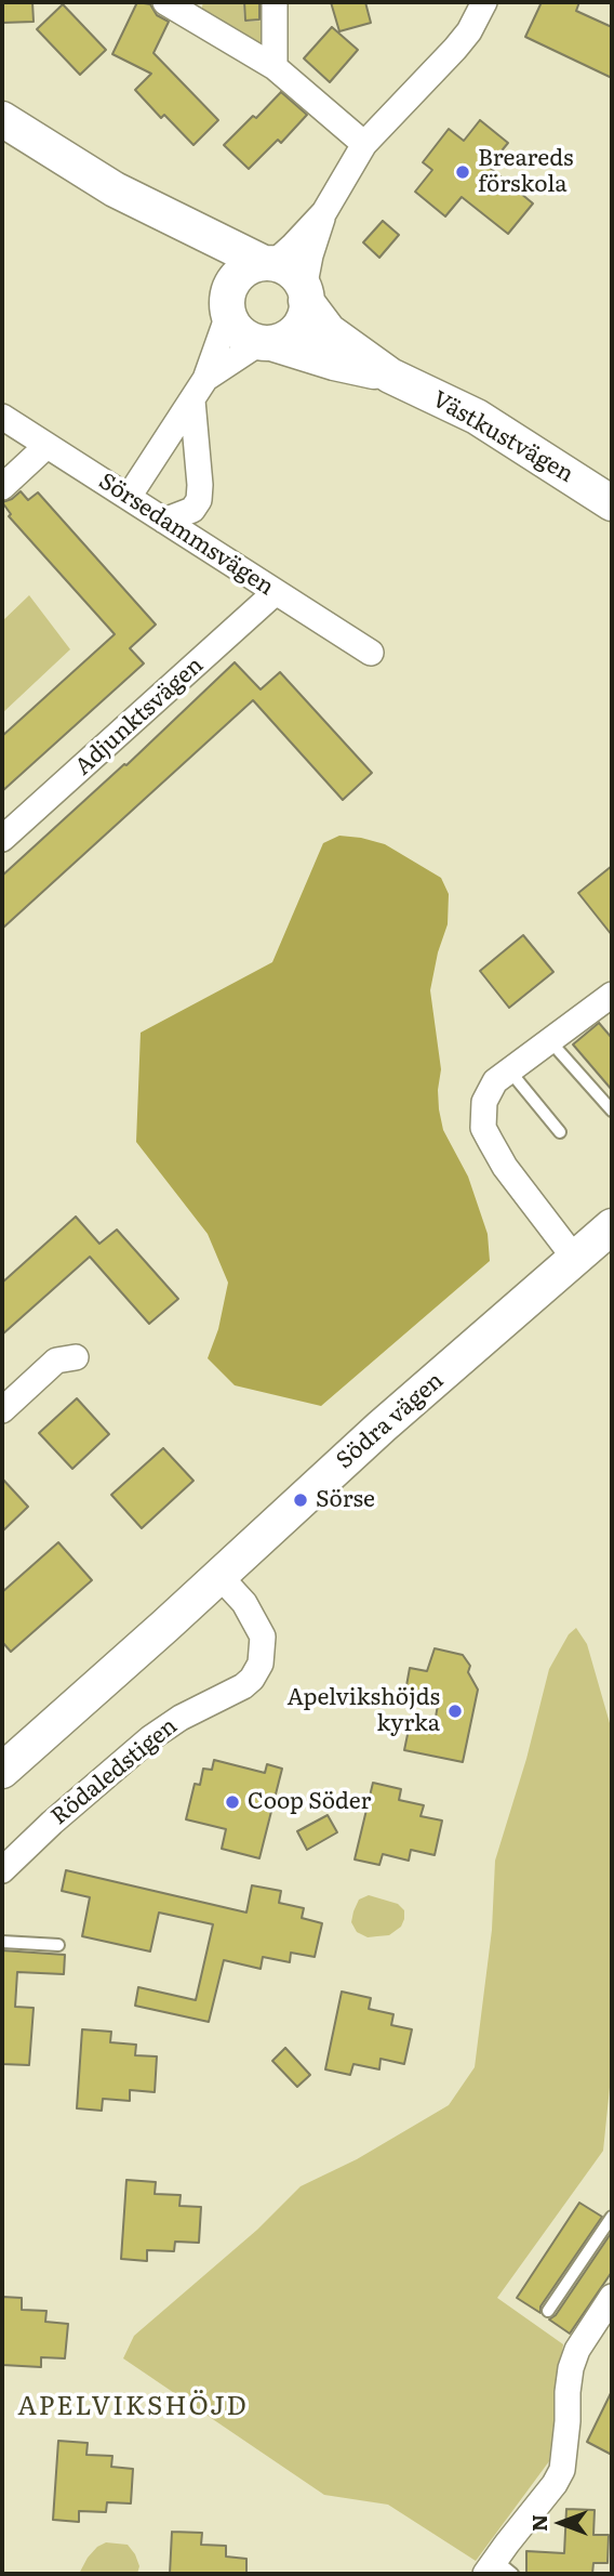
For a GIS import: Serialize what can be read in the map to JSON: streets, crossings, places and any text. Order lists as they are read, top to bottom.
{
  "streets": {
    "street": [
      "Västkustvägen",
      "Sörsedammsvägen",
      "Adjunktsvägen",
      "Södra vägen",
      "Rödaledstigen"
    ]
  },
  "crossings": [
    ["Sörsedammsvägen", "Adjunktsvägen"],
    ["Södra vägen", "Rödaledstigen"]
  ],
  "districts": ["APELVIKSHÖJD"],
  "places": [
    "Breareds förskola",
    "Sörse",
    "Apelvikshöjds kyrka",
    "Coop Söder"
  ],
  "north": "left"
}
